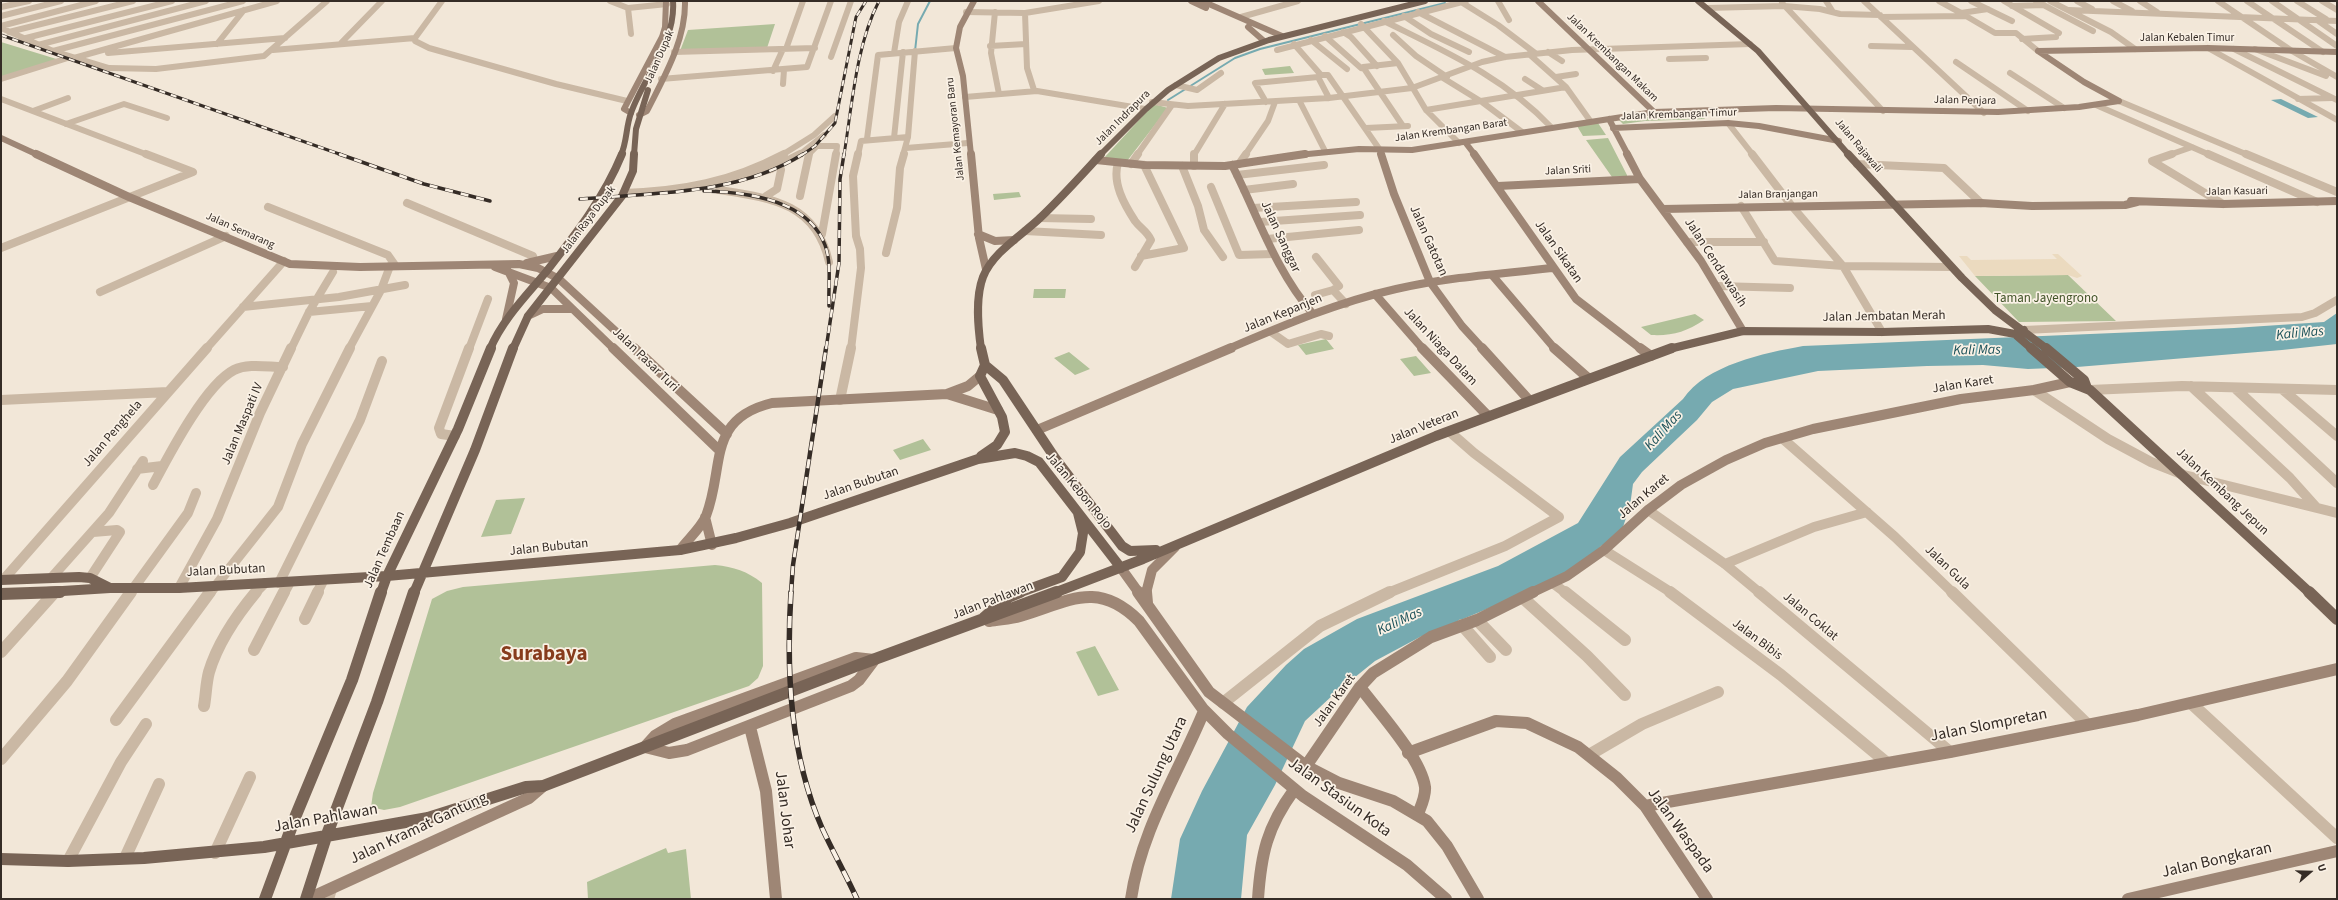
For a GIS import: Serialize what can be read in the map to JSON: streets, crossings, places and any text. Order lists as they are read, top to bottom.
{
  "streets": {
    "main road": [
      "Jalan Indrapura",
      "Jalan Rajawali",
      "Jalan Raya Dupak",
      "Jalan Jembatan Merah",
      "Jalan Veteran",
      "Jalan Bubutan",
      "Jalan Kebon Rojo",
      "Jalan Kembang Jepun",
      "Jalan Tembaan",
      "Jalan Pahlawan"
    ],
    "street": [
      "Jalan Kebalen Timur",
      "Jalan Dupak",
      "Jalan Krembangan Makam",
      "Jalan Penjara",
      "Jalan Krembangan Timur",
      "Jalan Kemayoran Baru",
      "Jalan Krembangan Barat",
      "Jalan Sriti",
      "Jalan Kasuari",
      "Jalan Branjangan",
      "Jalan Semarang",
      "Jalan Sanggar",
      "Jalan Gatotan",
      "Jalan Sikatan",
      "Jalan Cendrawasih",
      "Jalan Kepanjen",
      "Jalan Niaga Dalam",
      "Jalan Pasar Turi",
      "Jalan Karet",
      "Jalan Maspati IV",
      "Jalan Penghela",
      "Jalan Gula",
      "Jalan Coklat",
      "Jalan Bibis",
      "Jalan Slompretan",
      "Jalan Sulung Utara",
      "Jalan Stasiun Kota",
      "Jalan Johar",
      "Jalan Kramat Gantung",
      "Jalan Waspada",
      "Jalan Bongkaran"
    ]
  },
  "crossings": [
    ["Jalan Dupak", "Jalan Raya Dupak"],
    ["Jalan Krembangan Makam", "Jalan Krembangan Barat"],
    ["Jalan Penjara", "Jalan Krembangan Barat"],
    ["Jalan Penjara", "Jalan Rajawali"],
    ["Jalan Krembangan Timur", "Jalan Rajawali"],
    ["Jalan Krembangan Timur", "Jalan Cendrawasih"],
    ["Jalan Indrapura", "Jalan Kemayoran Baru"],
    ["Jalan Indrapura", "Jalan Krembangan Barat"],
    ["Jalan Krembangan Barat", "Jalan Rajawali"],
    ["Jalan Krembangan Barat", "Jalan Sanggar"],
    ["Jalan Krembangan Barat", "Jalan Gatotan"],
    ["Jalan Krembangan Barat", "Jalan Sikatan"],
    ["Jalan Krembangan Barat", "Jalan Cendrawasih"],
    ["Jalan Rajawali", "Jalan Kasuari"],
    ["Jalan Rajawali", "Jalan Branjangan"],
    ["Jalan Rajawali", "Jalan Jembatan Merah"],
    ["Jalan Rajawali", "Jalan Kembang Jepun"],
    ["Jalan Sriti", "Jalan Sikatan"],
    ["Jalan Sriti", "Jalan Cendrawasih"],
    ["Jalan Kasuari", "Jalan Branjangan"],
    ["Jalan Branjangan", "Jalan Cendrawasih"],
    ["Jalan Raya Dupak", "Jalan Semarang"],
    ["Jalan Raya Dupak", "Jalan Pasar Turi"],
    ["Jalan Raya Dupak", "Jalan Tembaan"],
    ["Jalan Semarang", "Jalan Pasar Turi"],
    ["Jalan Semarang", "Jalan Penghela"],
    ["Jalan Semarang", "Jalan Tembaan"],
    ["Jalan Sanggar", "Jalan Kepanjen"],
    ["Jalan Gatotan", "Jalan Kepanjen"],
    ["Jalan Gatotan", "Jalan Veteran"],
    ["Jalan Sikatan", "Jalan Kepanjen"],
    ["Jalan Sikatan", "Jalan Veteran"],
    ["Jalan Cendrawasih", "Jalan Jembatan Merah"],
    ["Jalan Cendrawasih", "Jalan Veteran"],
    ["Jalan Kepanjen", "Jalan Niaga Dalam"],
    ["Jalan Kepanjen", "Jalan Kebon Rojo"],
    ["Jalan Jembatan Merah", "Jalan Veteran"],
    ["Jalan Jembatan Merah", "Jalan Kembang Jepun"],
    ["Jalan Niaga Dalam", "Jalan Veteran"],
    ["Jalan Karet", "Jalan Kembang Jepun"],
    ["Jalan Karet", "Jalan Gula"],
    ["Jalan Karet", "Jalan Coklat"],
    ["Jalan Karet", "Jalan Bibis"],
    ["Jalan Karet", "Jalan Stasiun Kota"],
    ["Jalan Maspati IV", "Jalan Bubutan"],
    ["Jalan Veteran", "Jalan Kebon Rojo"],
    ["Jalan Veteran", "Jalan Pahlawan"],
    ["Jalan Penghela", "Jalan Bubutan"],
    ["Jalan Bubutan", "Jalan Kebon Rojo"],
    ["Jalan Bubutan", "Jalan Tembaan"],
    ["Jalan Kebon Rojo", "Jalan Pahlawan"],
    ["Jalan Kebon Rojo", "Jalan Stasiun Kota"],
    ["Jalan Tembaan", "Jalan Pahlawan"],
    ["Jalan Gula", "Jalan Slompretan"],
    ["Jalan Pahlawan", "Jalan Kramat Gantung"],
    ["Jalan Coklat", "Jalan Slompretan"],
    ["Jalan Bibis", "Jalan Slompretan"],
    ["Jalan Slompretan", "Jalan Waspada"],
    ["Jalan Sulung Utara", "Jalan Stasiun Kota"]
  ],
  "districts": ["Surabaya"],
  "water": ["Kali Mas"],
  "parks": ["Taman Jayengrono"],
  "north": "right"
}
